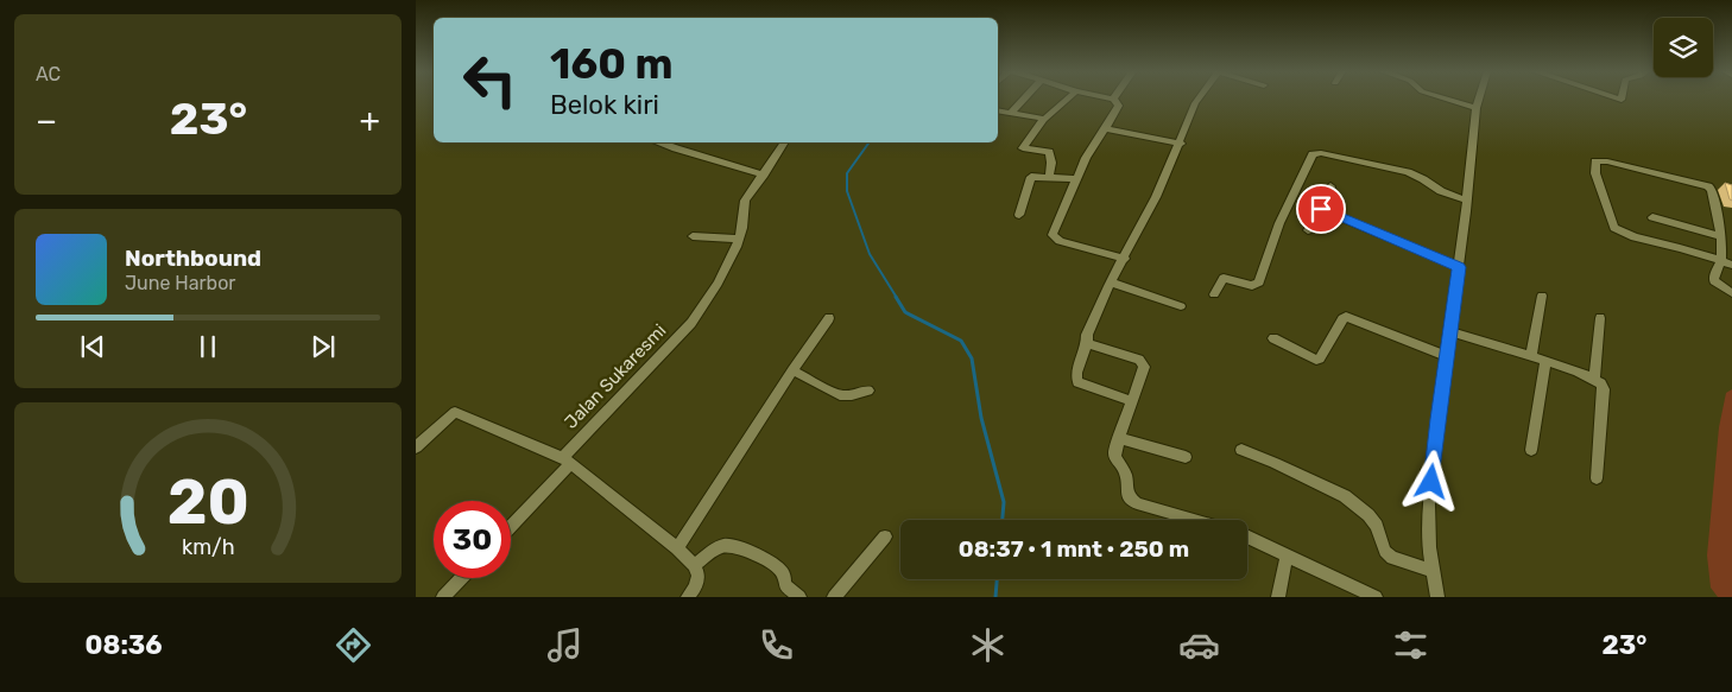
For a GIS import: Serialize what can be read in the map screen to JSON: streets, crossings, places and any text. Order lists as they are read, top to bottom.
{
  "streets": {
    "street": ["Jalan Sukaresmi"]
  },
  "page": {
    "tile": "AC",
    "turn": ["160 m", "Belok kiri"],
    "heat": ["−", "23°", "+"],
    "song": ["Northbound", "June Harbor"],
    "limit": "30",
    "trip": "08:37 · 1 mnt · 250 m",
    "tabs": ["08:36", "23°"],
    "gauge": ["20", "km/h"]
  }
}
